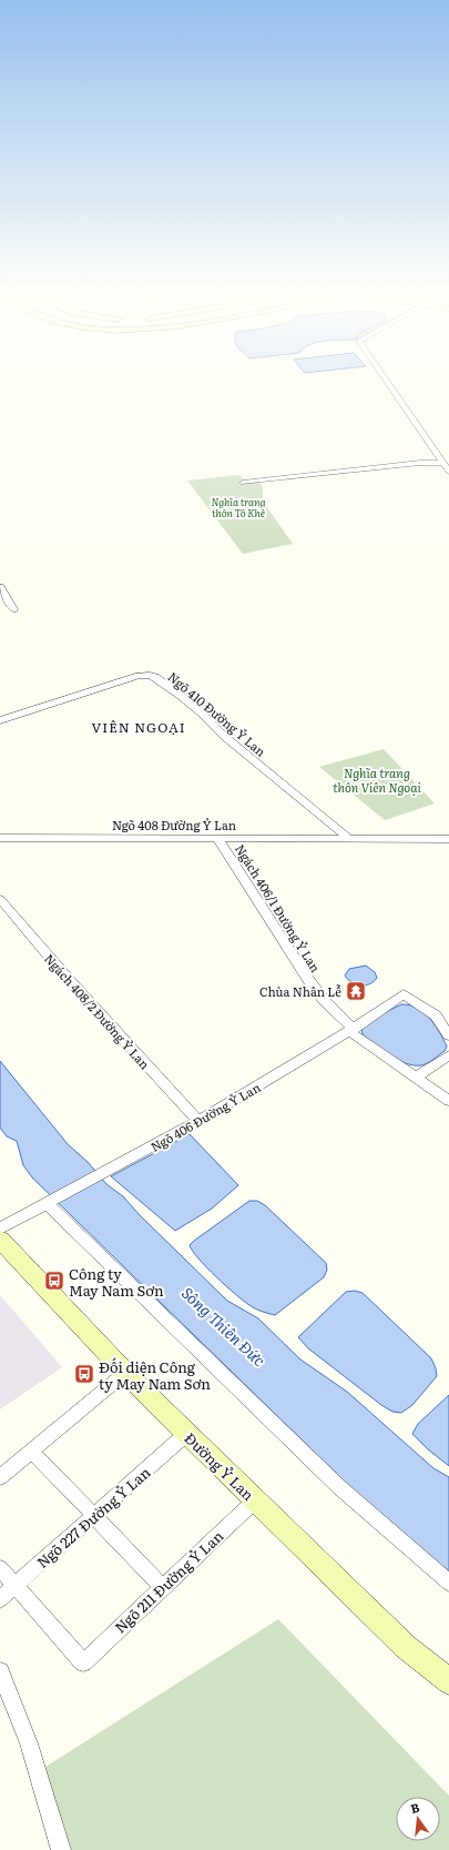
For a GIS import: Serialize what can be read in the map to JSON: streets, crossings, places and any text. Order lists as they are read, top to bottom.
{
  "streets": {
    "main road": ["Đường Ỷ Lan"],
    "street": [
      "Ngõ 410 Đường Ỷ Lan",
      "Ngõ 408 Đường Ỷ Lan",
      "Ngách 406/1 Đường Ỷ Lan",
      "Ngách 408/2 Đường Ỷ Lan",
      "Ngõ 406 Đường Ỷ Lan",
      "Ngõ 227 Đường Ỷ Lan",
      "Ngõ 211 Đường Ỷ Lan"
    ]
  },
  "crossings": [
    ["Ngõ 410 Đường Ỷ Lan", "Ngõ 408 Đường Ỷ Lan"],
    ["Ngõ 408 Đường Ỷ Lan", "Ngách 406/1 Đường Ỷ Lan"],
    ["Ngách 406/1 Đường Ỷ Lan", "Ngõ 406 Đường Ỷ Lan"],
    ["Ngách 408/2 Đường Ỷ Lan", "Ngõ 406 Đường Ỷ Lan"],
    ["Đường Ỷ Lan", "Ngõ 227 Đường Ỷ Lan"],
    ["Đường Ỷ Lan", "Ngõ 211 Đường Ỷ Lan"],
    ["Ngõ 227 Đường Ỷ Lan", "Ngõ 211 Đường Ỷ Lan"]
  ],
  "districts": ["VIÊN NGOẠI"],
  "water": ["Sông Thiên Đức"],
  "parks": ["Nghĩa trang thôn Tô Khê", "Nghĩa trang thôn Viên Ngoại"],
  "places": {
    "temple": ["Chùa Nhân Lễ"],
    "bus stop": ["Công ty May Nam Sơn", "Đối diện Công ty May Nam Sơn"]
  },
  "north": "top"
}
